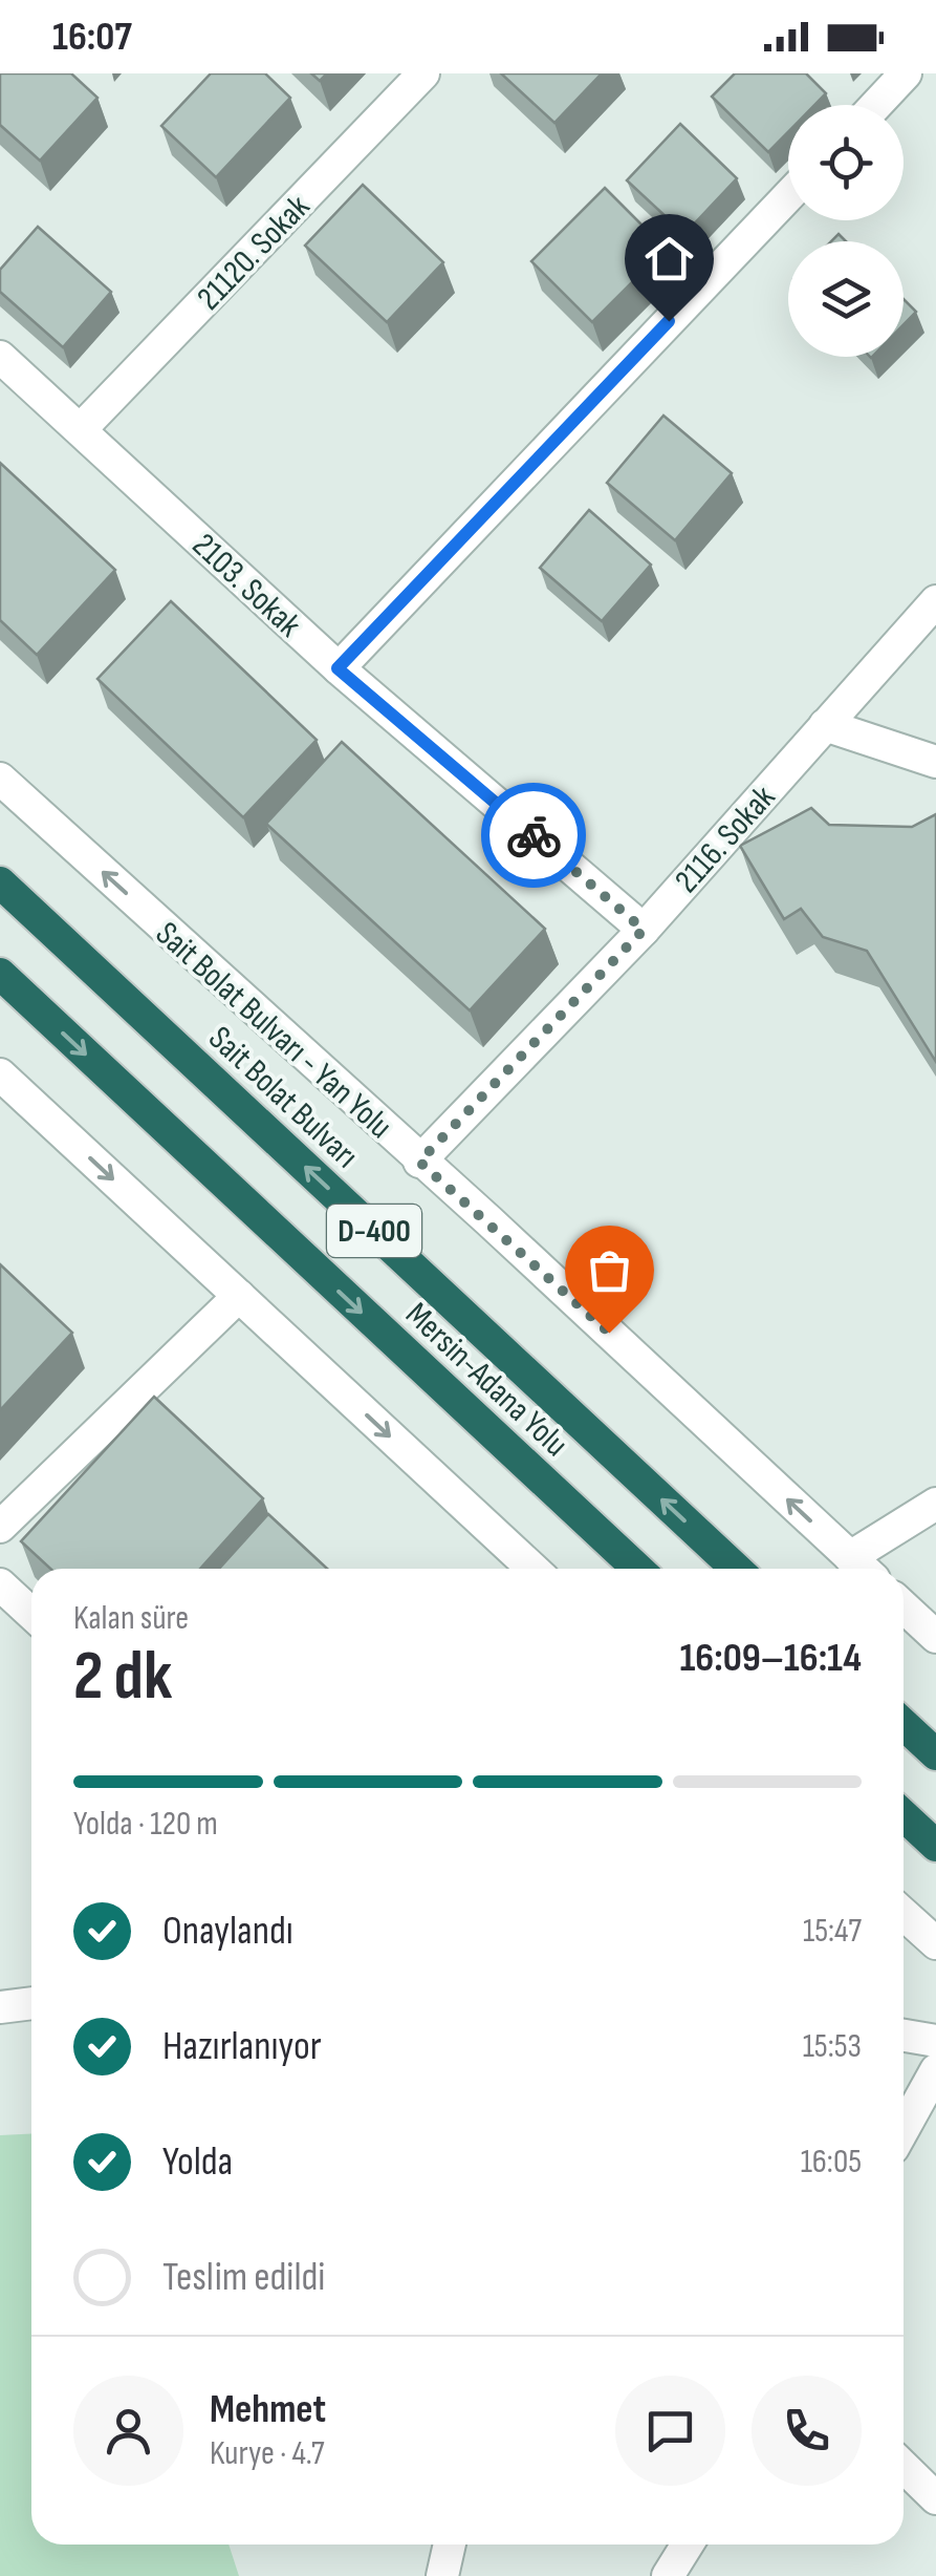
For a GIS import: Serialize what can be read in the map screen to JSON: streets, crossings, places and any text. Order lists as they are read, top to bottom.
{
  "streets": {
    "highway": ["Sait Bolat Bulvarı", "D-400", "Mersin-Adana Yolu"],
    "street": [
      "21120. Sokak",
      "2103. Sokak",
      "2116. Sokak",
      "Sait Bolat Bulvarı - Yan Yolu"
    ]
  },
  "crossings": [
    ["21120. Sokak", "2103. Sokak"],
    ["2103. Sokak", "2116. Sokak"],
    ["2116. Sokak", "Sait Bolat Bulvarı - Yan Yolu"]
  ],
  "one_way": ["Sait Bolat Bulvarı", "Mersin-Adana Yolu"],
  "page": {
    "status": "16:07",
    "heading": ["2 dk", "Kalan süre", "16:09–16:14"],
    "panel": ["Mehmet", "Kurye · 4.7"],
    "bar": "Yolda · 120 m",
    "list": [
      ["Onaylandı", "15:47"],
      ["Hazırlanıyor", "15:53"],
      ["Yolda", "16:05"],
      "Teslim edildi"
    ]
  }
}
